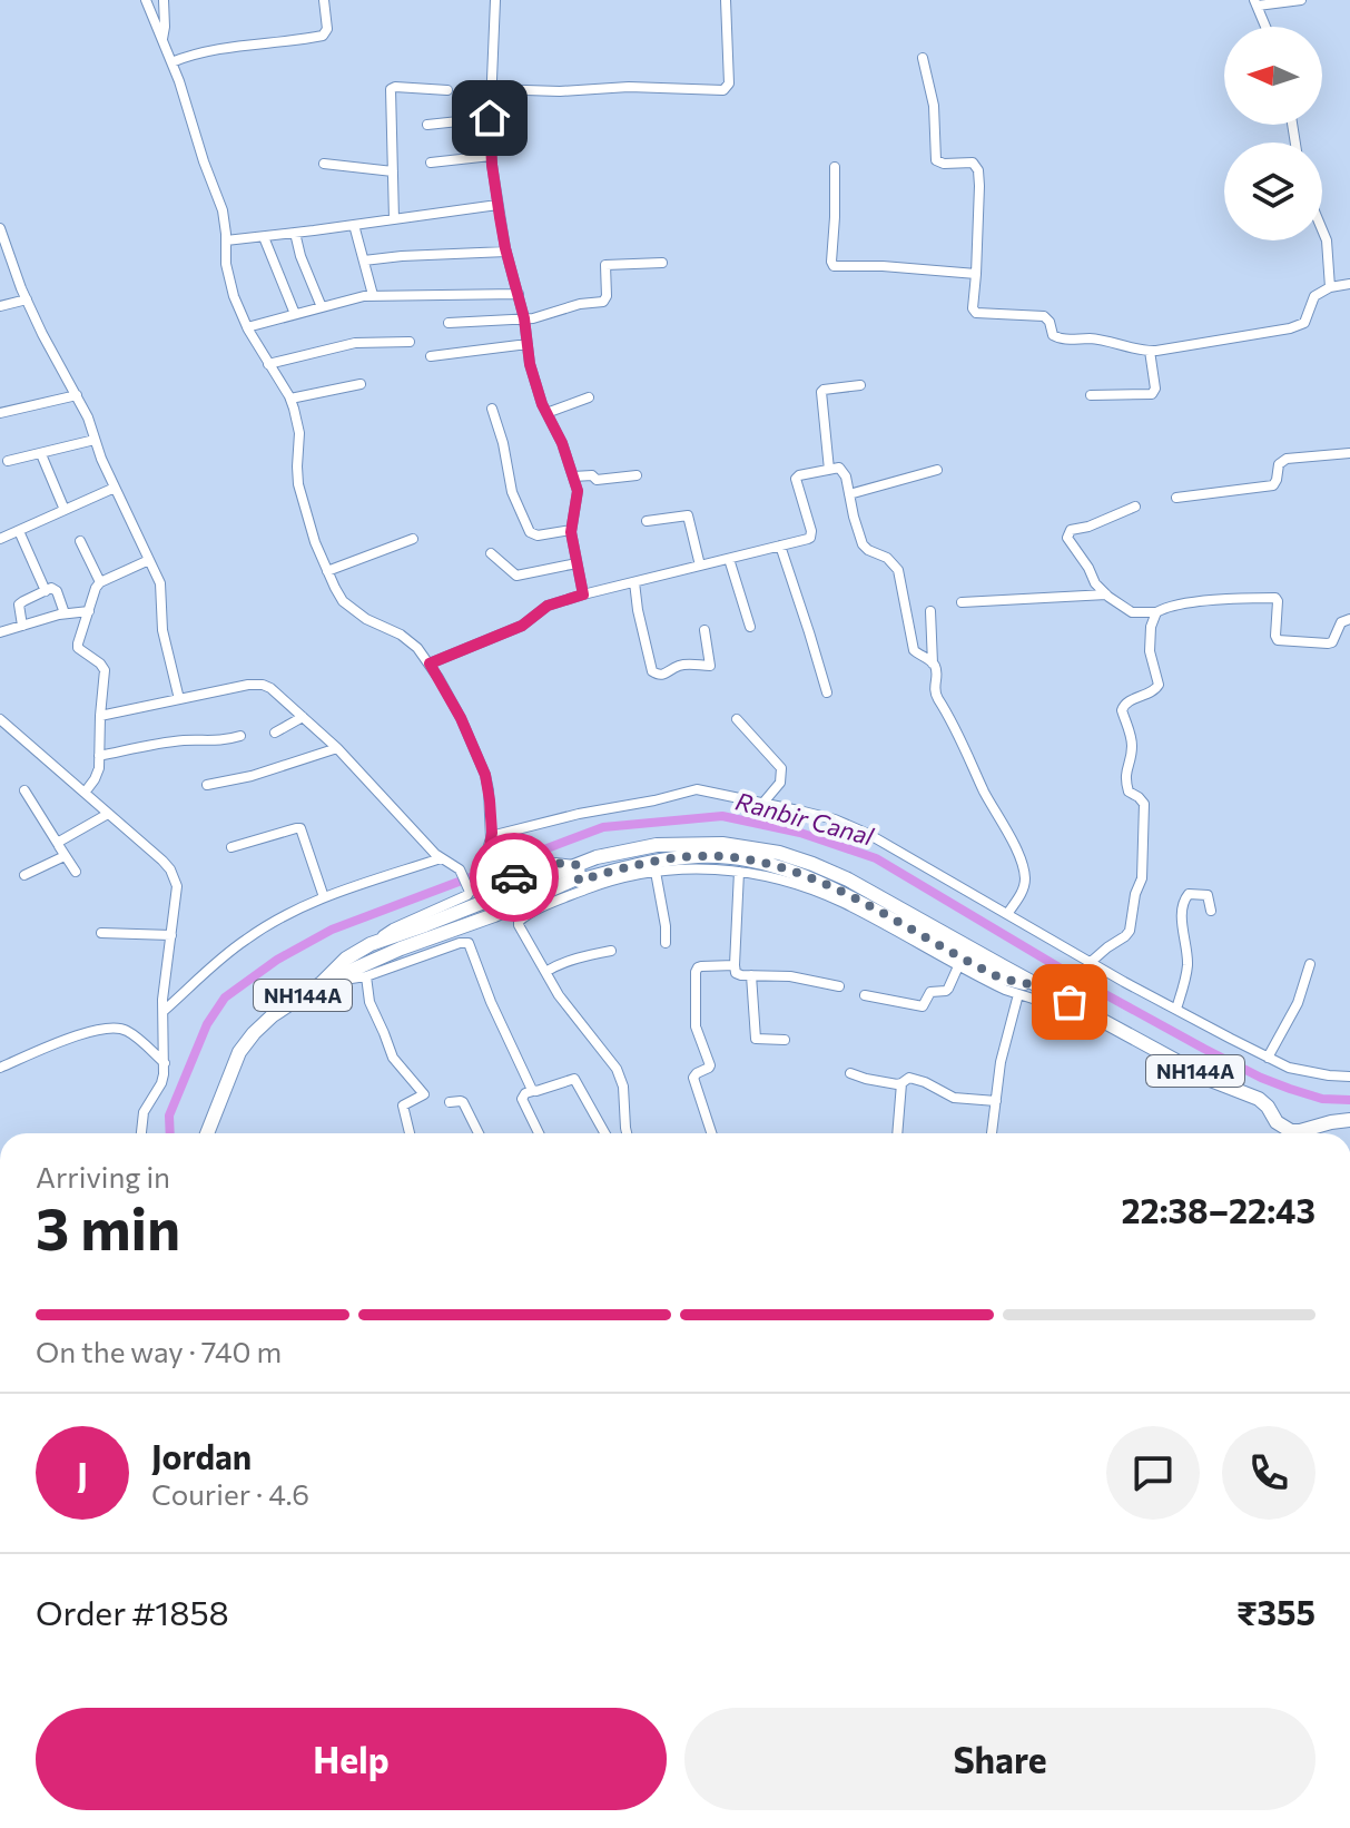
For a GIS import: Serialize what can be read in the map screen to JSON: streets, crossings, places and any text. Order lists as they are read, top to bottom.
{
  "streets": {
    "main road": ["NH144A"]
  },
  "water": ["Ranbir Canal"],
  "north": "left",
  "page": {
    "heading": ["3 min", "Arriving in", "22:38–22:43"],
    "panel": [
      "Jordan",
      "Courier · 4.6",
      "Order #1858",
      "₹355"
    ],
    "bar": "On the way · 740 m",
    "round": "J",
    "buttons": ["Help", "Share"]
  }
}
